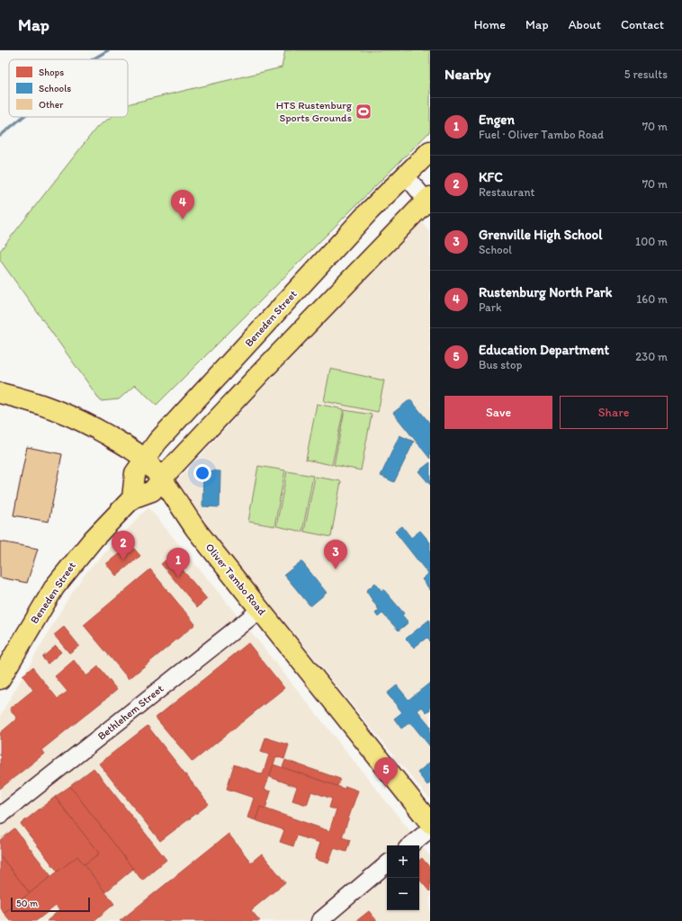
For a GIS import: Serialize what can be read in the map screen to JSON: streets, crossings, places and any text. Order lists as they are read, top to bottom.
{
  "streets": {
    "main road": ["Beneden Street", "Oliver Tambo Road"],
    "street": ["Bethlehem Street"]
  },
  "crossings": [
    ["Beneden Street", "Oliver Tambo Road"],
    ["Oliver Tambo Road", "Bethlehem Street"]
  ],
  "places": {
    "sports": ["HTS Rustenburg Sports Grounds"]
  },
  "legend": ["Shops", "Schools", "Other"],
  "scale_bar": "50 m",
  "page": {
    "header": "Map",
    "nav": [
      "Home",
      "Map",
      "About",
      "Contact"
    ],
    "heading": ["Nearby", "5 results"],
    "list": [
      {
        "mark": "1",
        "name": "Engen",
        "note": "Fuel · Oliver Tambo Road",
        "value": "70 m"
      },
      {
        "mark": "2",
        "name": "KFC",
        "note": "Restaurant",
        "value": "70 m"
      },
      {
        "mark": "3",
        "name": "Grenville High School",
        "note": "School",
        "value": "100 m"
      },
      {
        "mark": "4",
        "name": "Rustenburg North Park",
        "note": "Park",
        "value": "160 m"
      },
      {
        "mark": "5",
        "name": "Education Department",
        "note": "Bus stop",
        "value": "230 m"
      }
    ],
    "pins": [
      "4",
      "2",
      "3",
      "1",
      "5"
    ],
    "buttons": ["Save", "Share"],
    "map_buttons": ["+", "−"],
    "scale": "50 m"
  }
}
